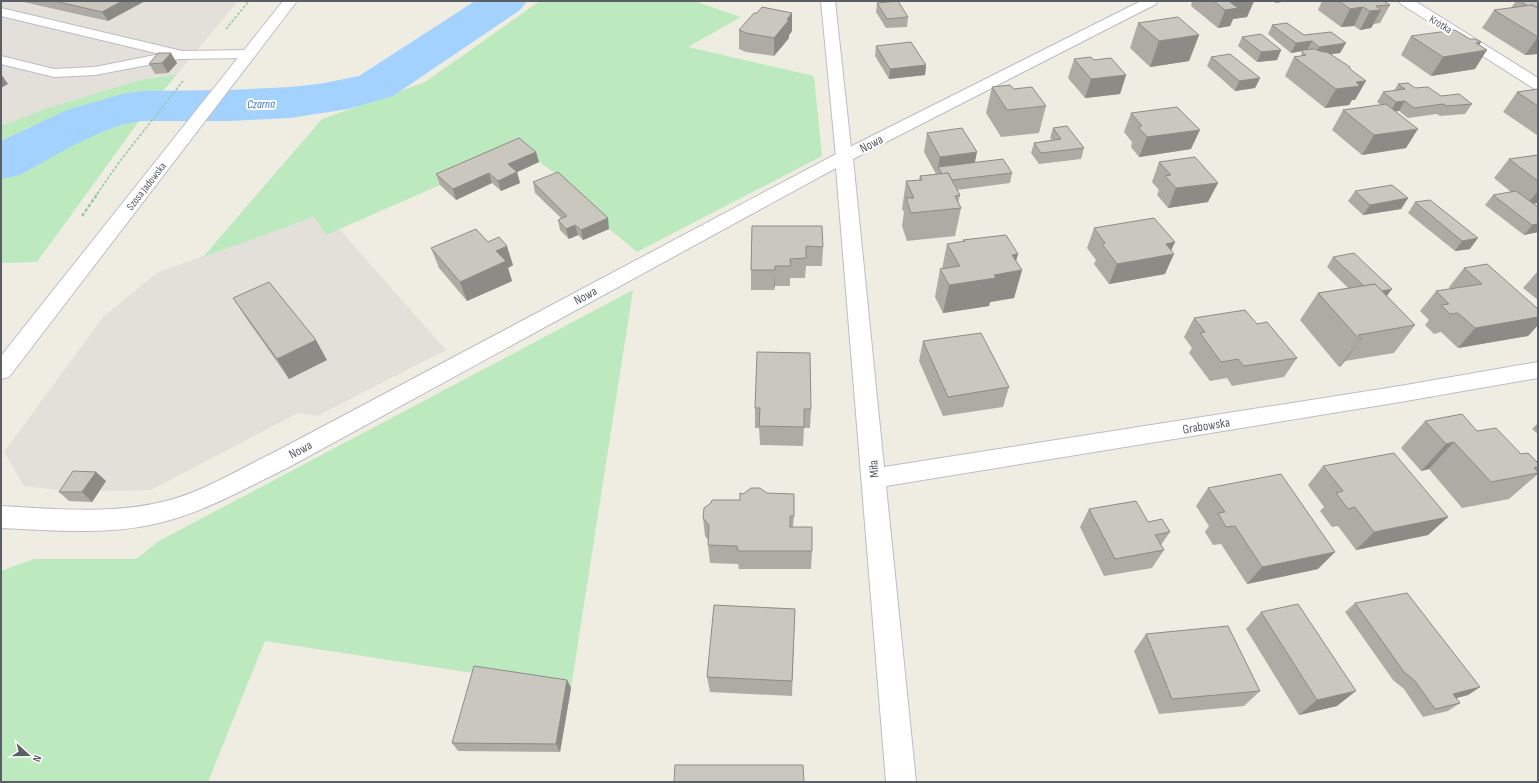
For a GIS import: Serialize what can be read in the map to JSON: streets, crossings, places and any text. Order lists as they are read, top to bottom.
{
  "streets": {
    "street": [
      "Krótka",
      "Nowa",
      "Szosa Jadowska",
      "Grabowska",
      "Miła"
    ]
  },
  "crossings": [
    ["Nowa", "Miła"],
    ["Grabowska", "Miła"]
  ],
  "water": ["Czarna"],
  "north": "right"
}
